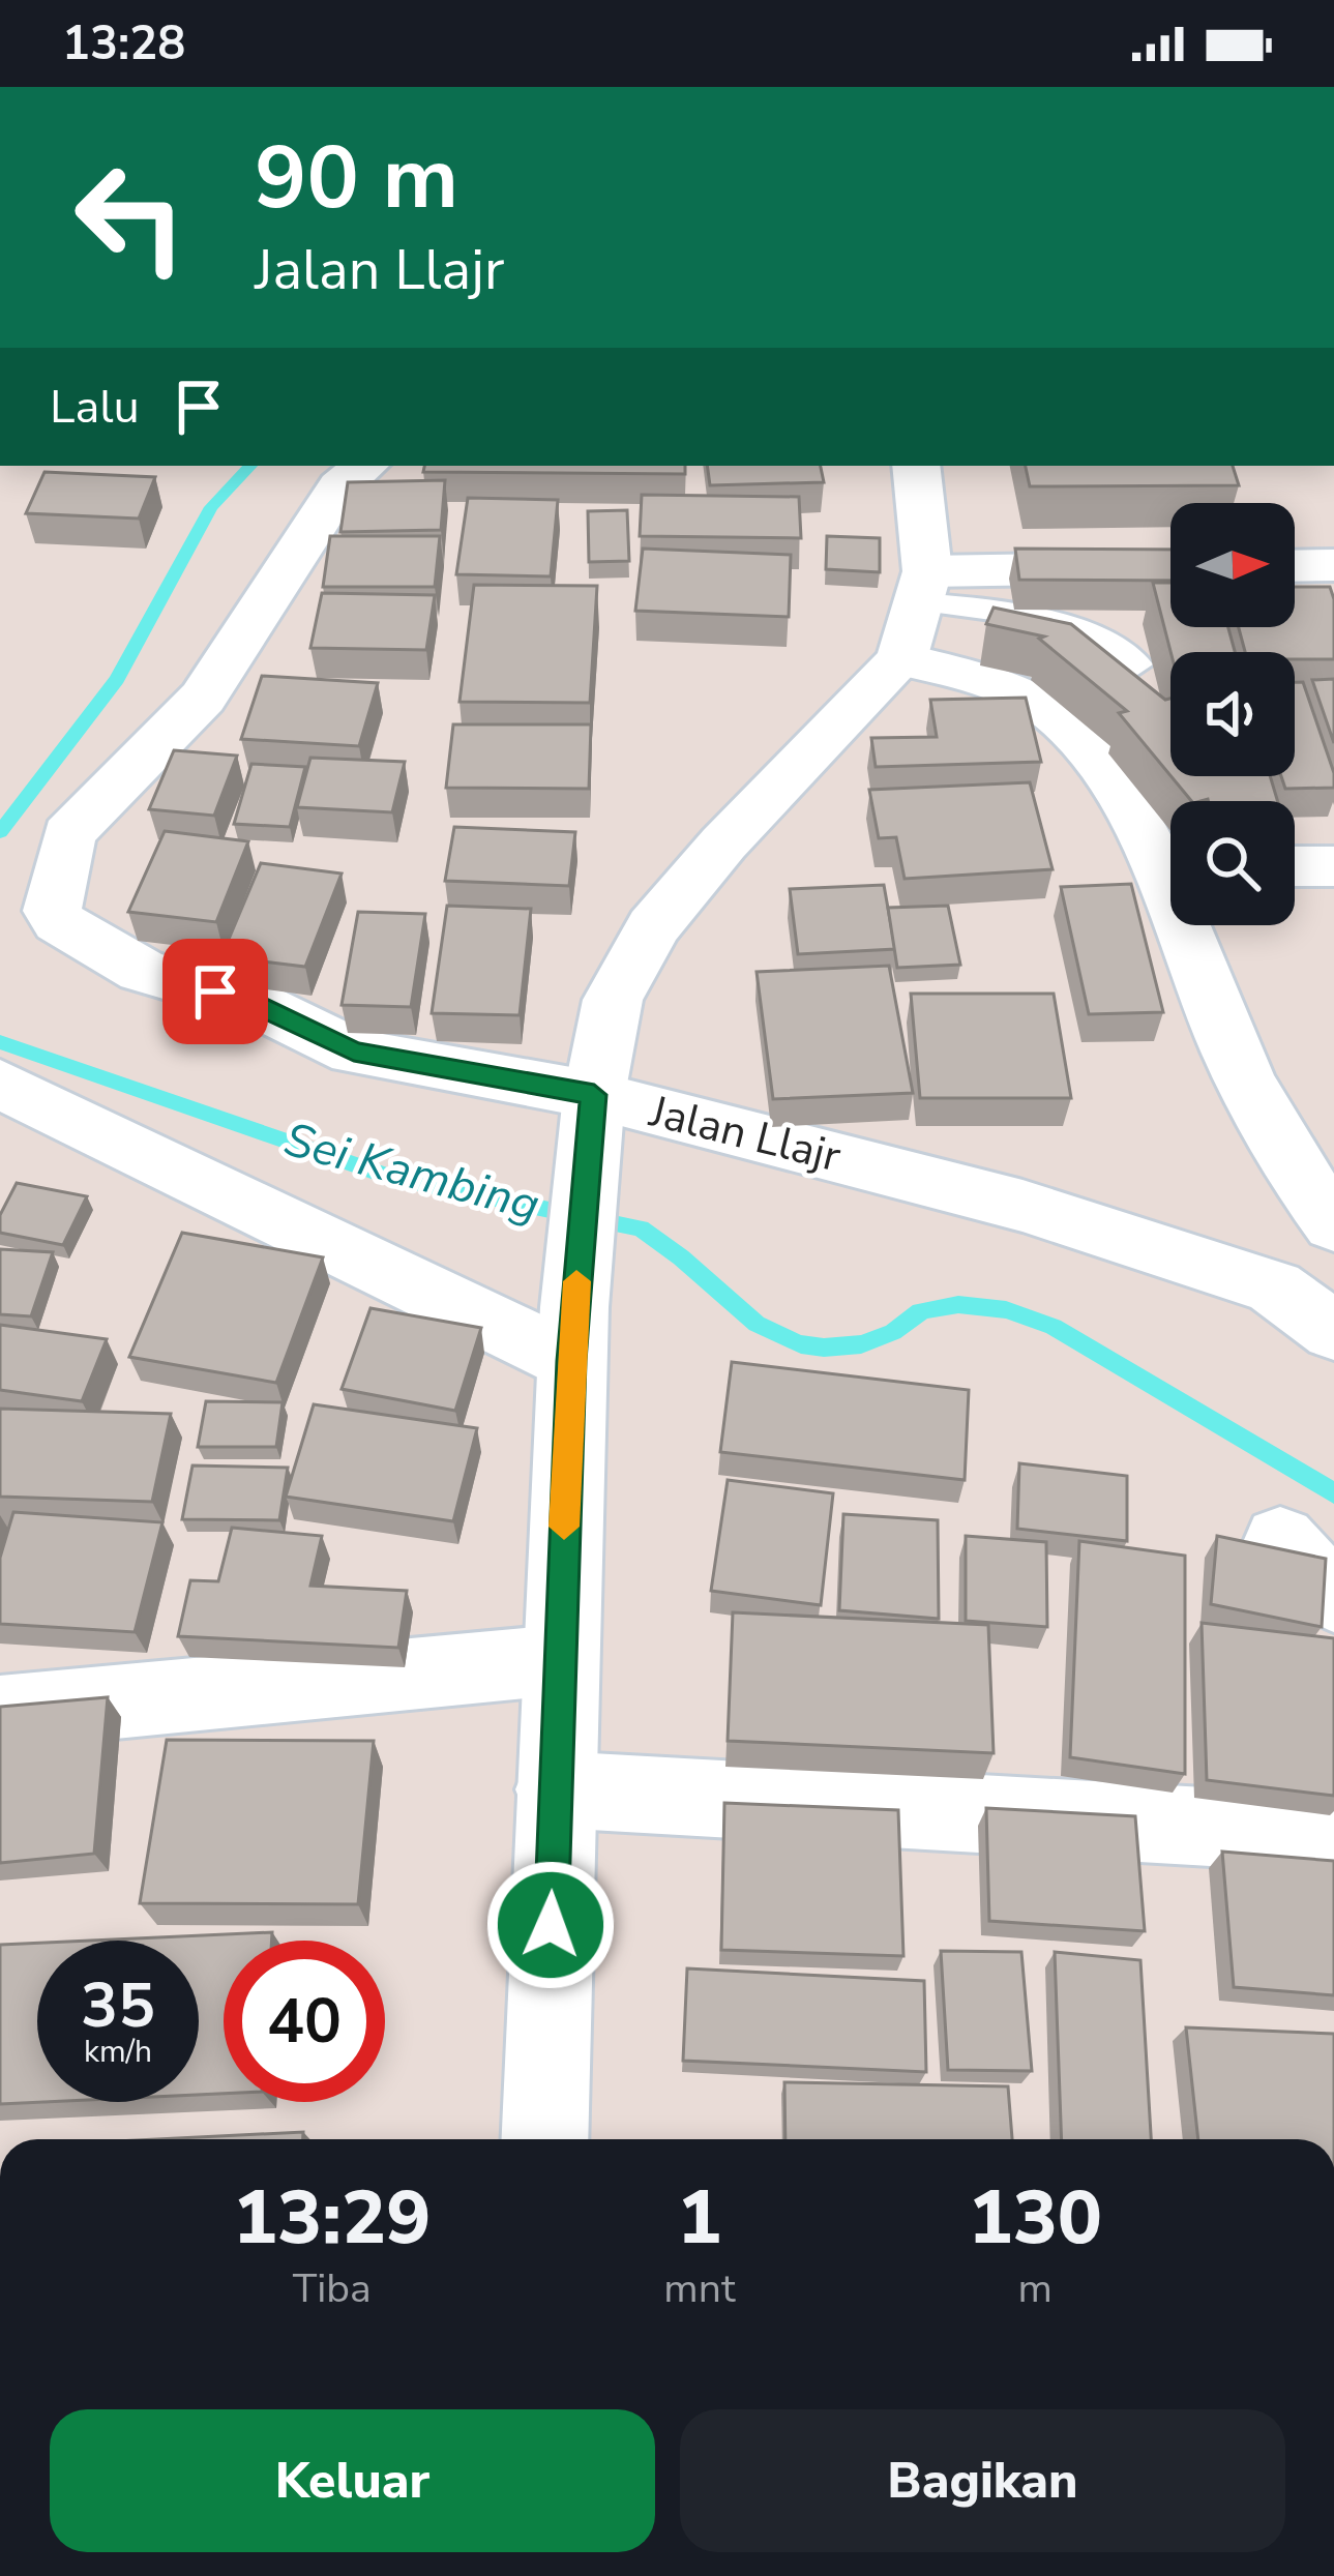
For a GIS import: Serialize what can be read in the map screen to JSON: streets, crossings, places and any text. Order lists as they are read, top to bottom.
{
  "streets": {
    "street": ["Jalan Llajr"]
  },
  "water": ["Sei Kambing"],
  "north": "right",
  "page": {
    "status": "13:28",
    "turn": ["90 m", "Jalan Llajr"],
    "then": "Lalu",
    "speed": "35 km/h",
    "limit": "40",
    "eta": [
      "13:29",
      "Tiba",
      "1",
      "mnt",
      "130",
      "m"
    ],
    "buttons": ["Keluar", "Bagikan"]
  }
}
